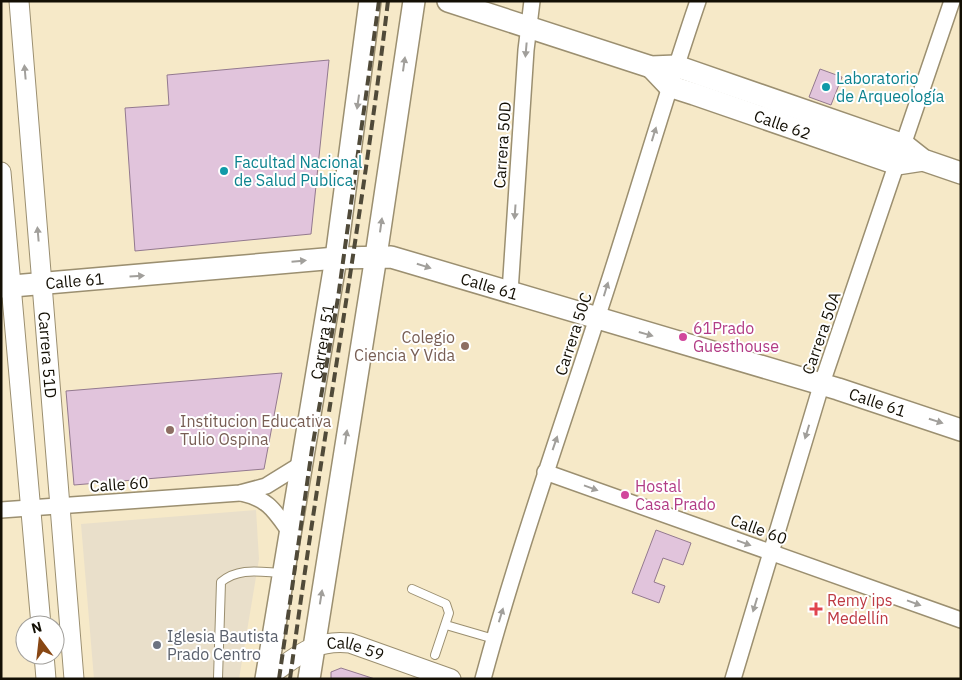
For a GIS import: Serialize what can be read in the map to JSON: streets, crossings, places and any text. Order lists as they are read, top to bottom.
{
  "streets": {
    "main road": ["Calle 62", "Calle 61", "Carrera 51"],
    "street": [
      "Carrera 50D",
      "Carrera 50A",
      "Carrera 50C",
      "Carrera 51D",
      "Calle 60",
      "Calle 59"
    ]
  },
  "crossings": [
    ["Calle 62", "Carrera 50D"],
    ["Calle 62", "Carrera 50A"],
    ["Calle 62", "Carrera 50C"],
    ["Carrera 50D", "Calle 61"],
    ["Calle 61", "Carrera 50A"],
    ["Calle 61", "Carrera 50C"],
    ["Calle 61", "Carrera 51"],
    ["Calle 61", "Carrera 51D"],
    ["Carrera 50A", "Calle 60"],
    ["Carrera 50C", "Calle 60"],
    ["Carrera 51", "Calle 60"],
    ["Carrera 51", "Calle 59"],
    ["Carrera 51D", "Calle 60"]
  ],
  "one_way": [
    "Carrera 50D",
    "Calle 61",
    "Carrera 50A",
    "Carrera 50C",
    "Calle 60"
  ],
  "places": {
    "other": [
      "Laboratorio de Arqueología",
      "Facultad Nacional de Salud Publica",
      "61Prado Guesthouse",
      "Colegio Ciencia Y Vida",
      "Institucion Educativa Tulio Ospina",
      "Hostal Casa Prado",
      "Iglesia Bautista Prado Centro"
    ],
    "health": ["Remy ips Medellín"]
  },
  "north": "top"
}
